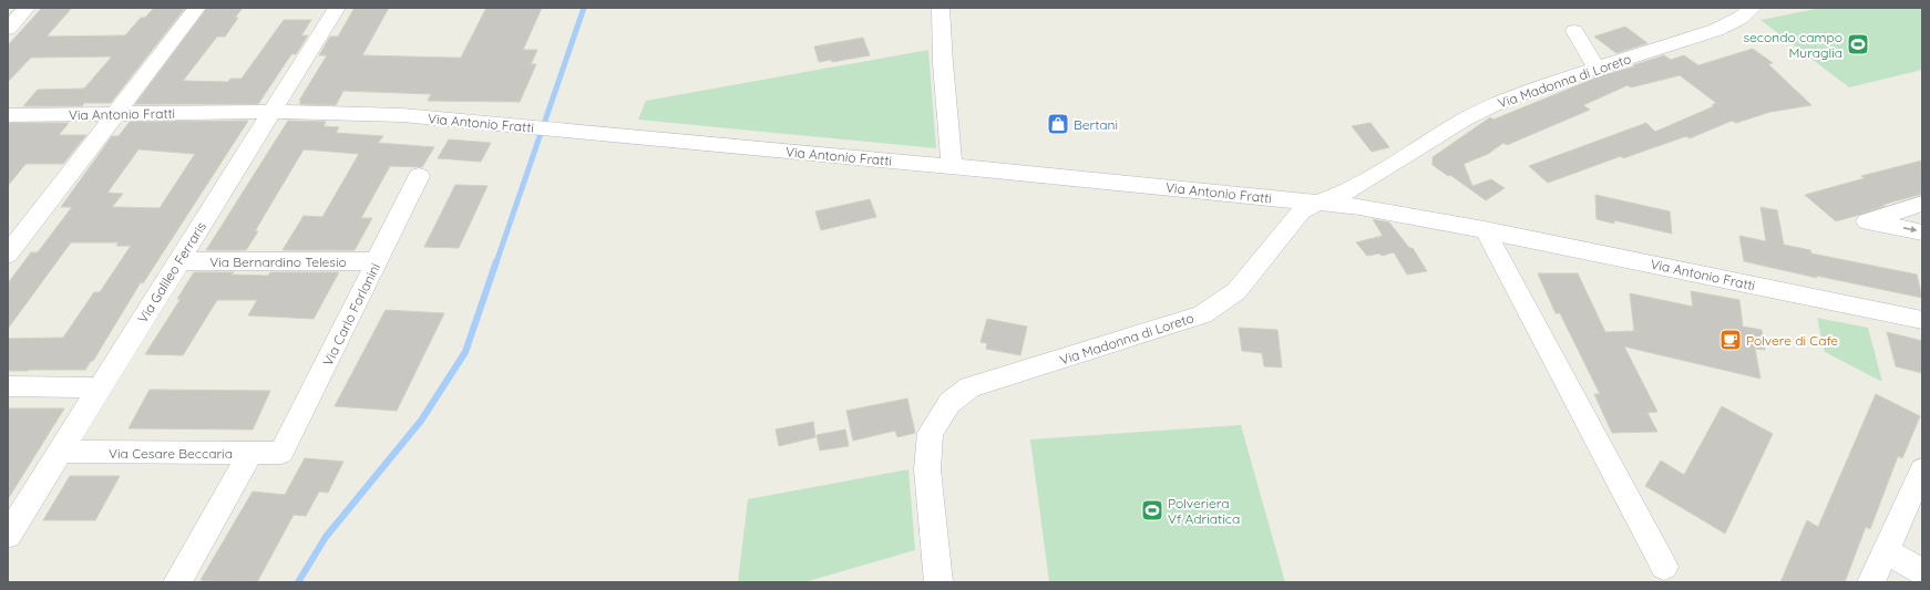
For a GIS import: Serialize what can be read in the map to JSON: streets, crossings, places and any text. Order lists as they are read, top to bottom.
{
  "streets": {
    "street": [
      "Via Madonna di Loreto",
      "Via Antonio Fratti",
      "Via Bernardino Telesio",
      "Via Galileo Ferraris",
      "Via Carlo Forlanini",
      "Via Cesare Beccaria"
    ]
  },
  "crossings": [
    ["Via Madonna di Loreto", "Via Antonio Fratti"],
    ["Via Antonio Fratti", "Via Galileo Ferraris"],
    ["Via Bernardino Telesio", "Via Galileo Ferraris"],
    ["Via Bernardino Telesio", "Via Carlo Forlanini"],
    ["Via Galileo Ferraris", "Via Cesare Beccaria"],
    ["Via Carlo Forlanini", "Via Cesare Beccaria"]
  ],
  "places": {
    "sports": ["secondo campo Muraglia", "Polveriera Vf Adriatica"],
    "shop": ["Bertani"],
    "cafe": ["Polvere di Cafe"]
  }
}
